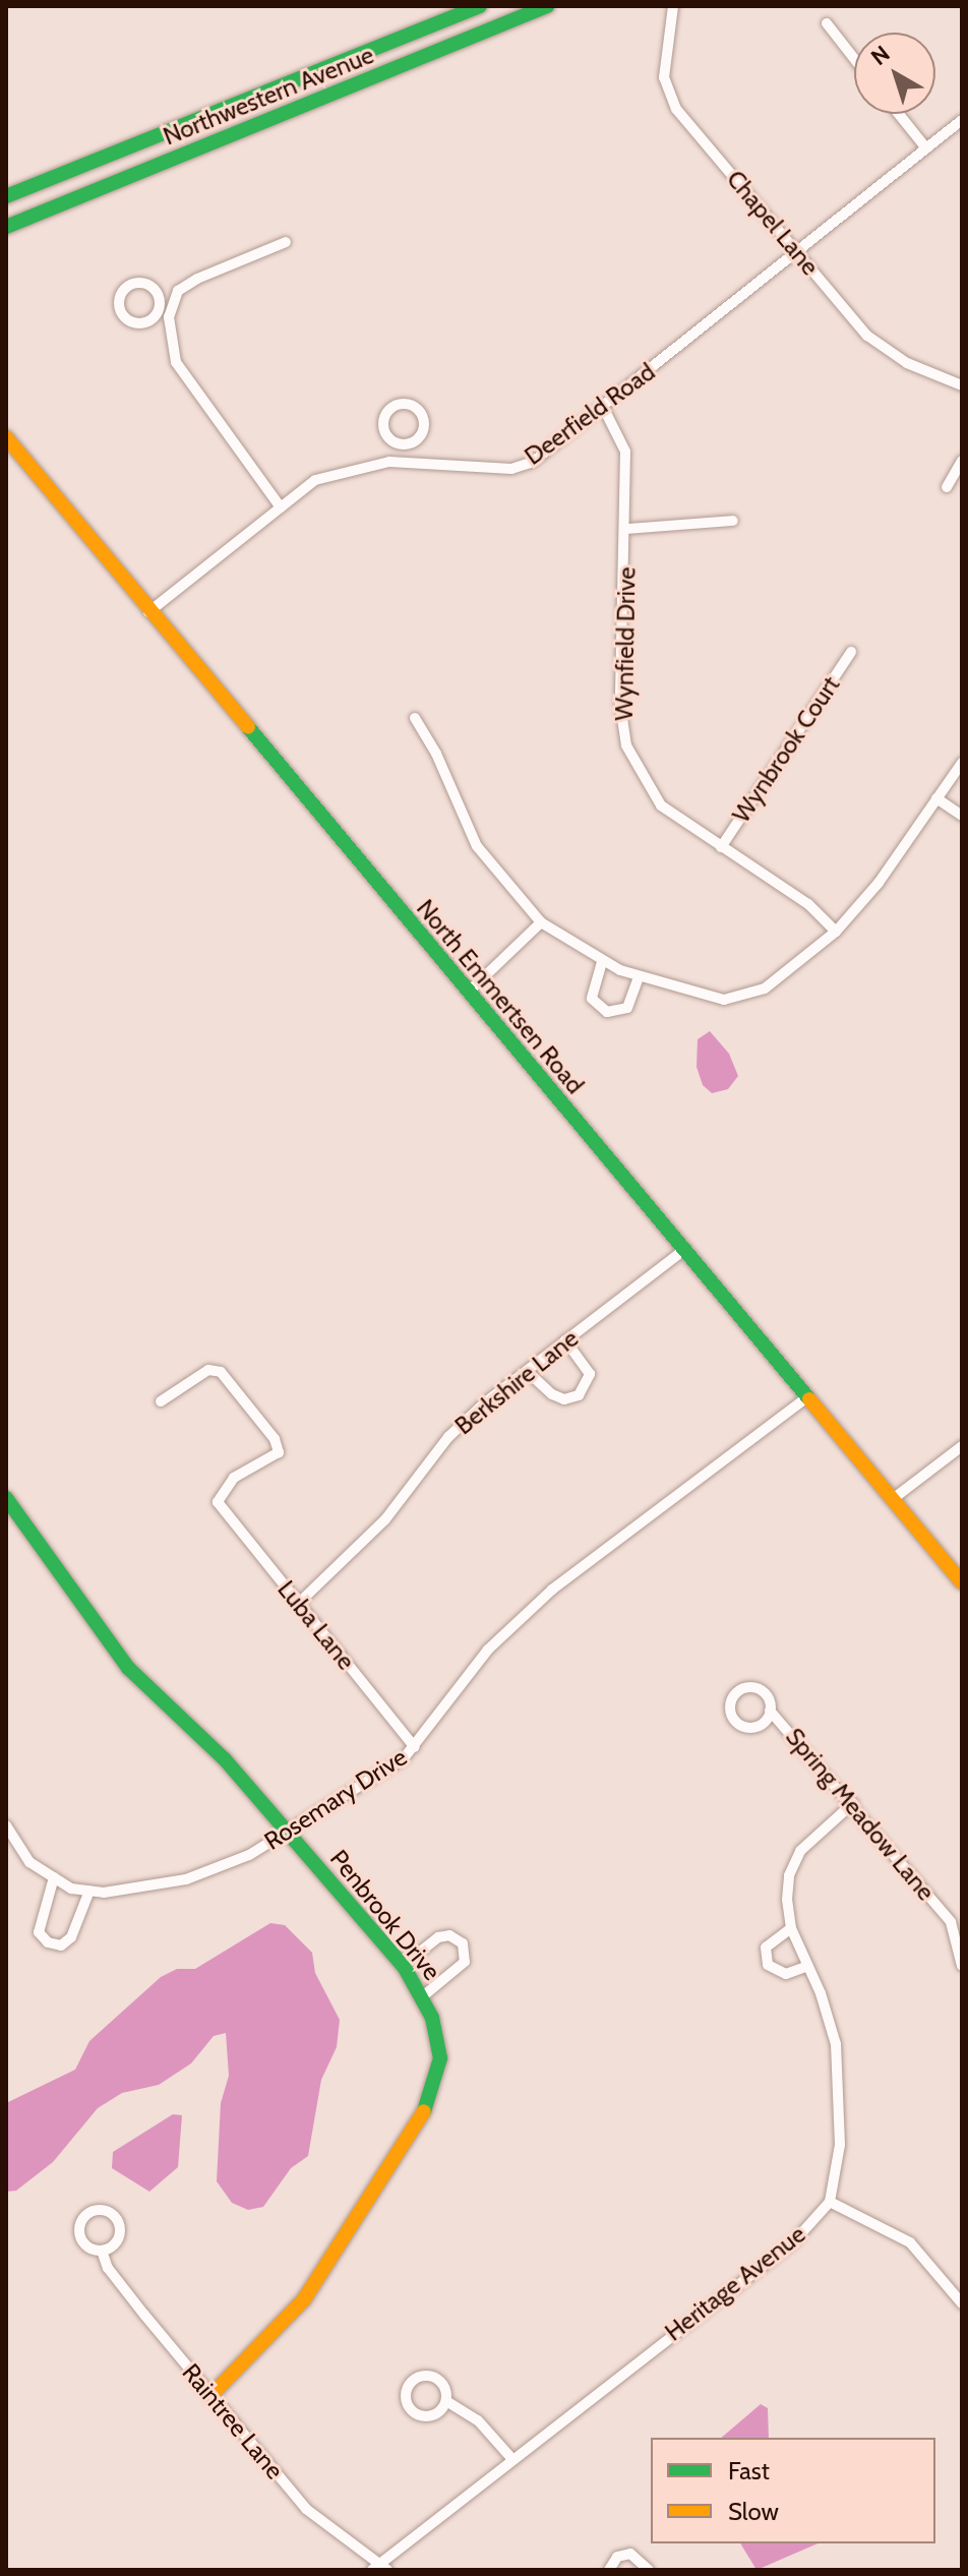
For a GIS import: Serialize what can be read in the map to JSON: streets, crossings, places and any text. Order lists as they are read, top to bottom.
{
  "streets": {
    "street": [
      "Northwestern Avenue",
      "Chapel Lane",
      "Deerfield Road",
      "Wynfield Drive",
      "Wynbrook Court",
      "North Emmertsen Road",
      "Berkshire Lane",
      "Luba Lane",
      "Rosemary Drive",
      "Spring Meadow Lane",
      "Penbrook Drive",
      "Heritage Avenue",
      "Raintree Lane"
    ]
  },
  "crossings": [
    ["Chapel Lane", "Deerfield Road"],
    ["Deerfield Road", "Wynfield Drive"],
    ["Deerfield Road", "North Emmertsen Road"],
    ["Wynfield Drive", "Wynbrook Court"],
    ["North Emmertsen Road", "Berkshire Lane"],
    ["North Emmertsen Road", "Rosemary Drive"],
    ["Berkshire Lane", "Luba Lane"],
    ["Luba Lane", "Rosemary Drive"],
    ["Rosemary Drive", "Penbrook Drive"],
    ["Penbrook Drive", "Raintree Lane"],
    ["Heritage Avenue", "Raintree Lane"]
  ],
  "legend": ["Fast", "Slow"],
  "north": "top left"
}
